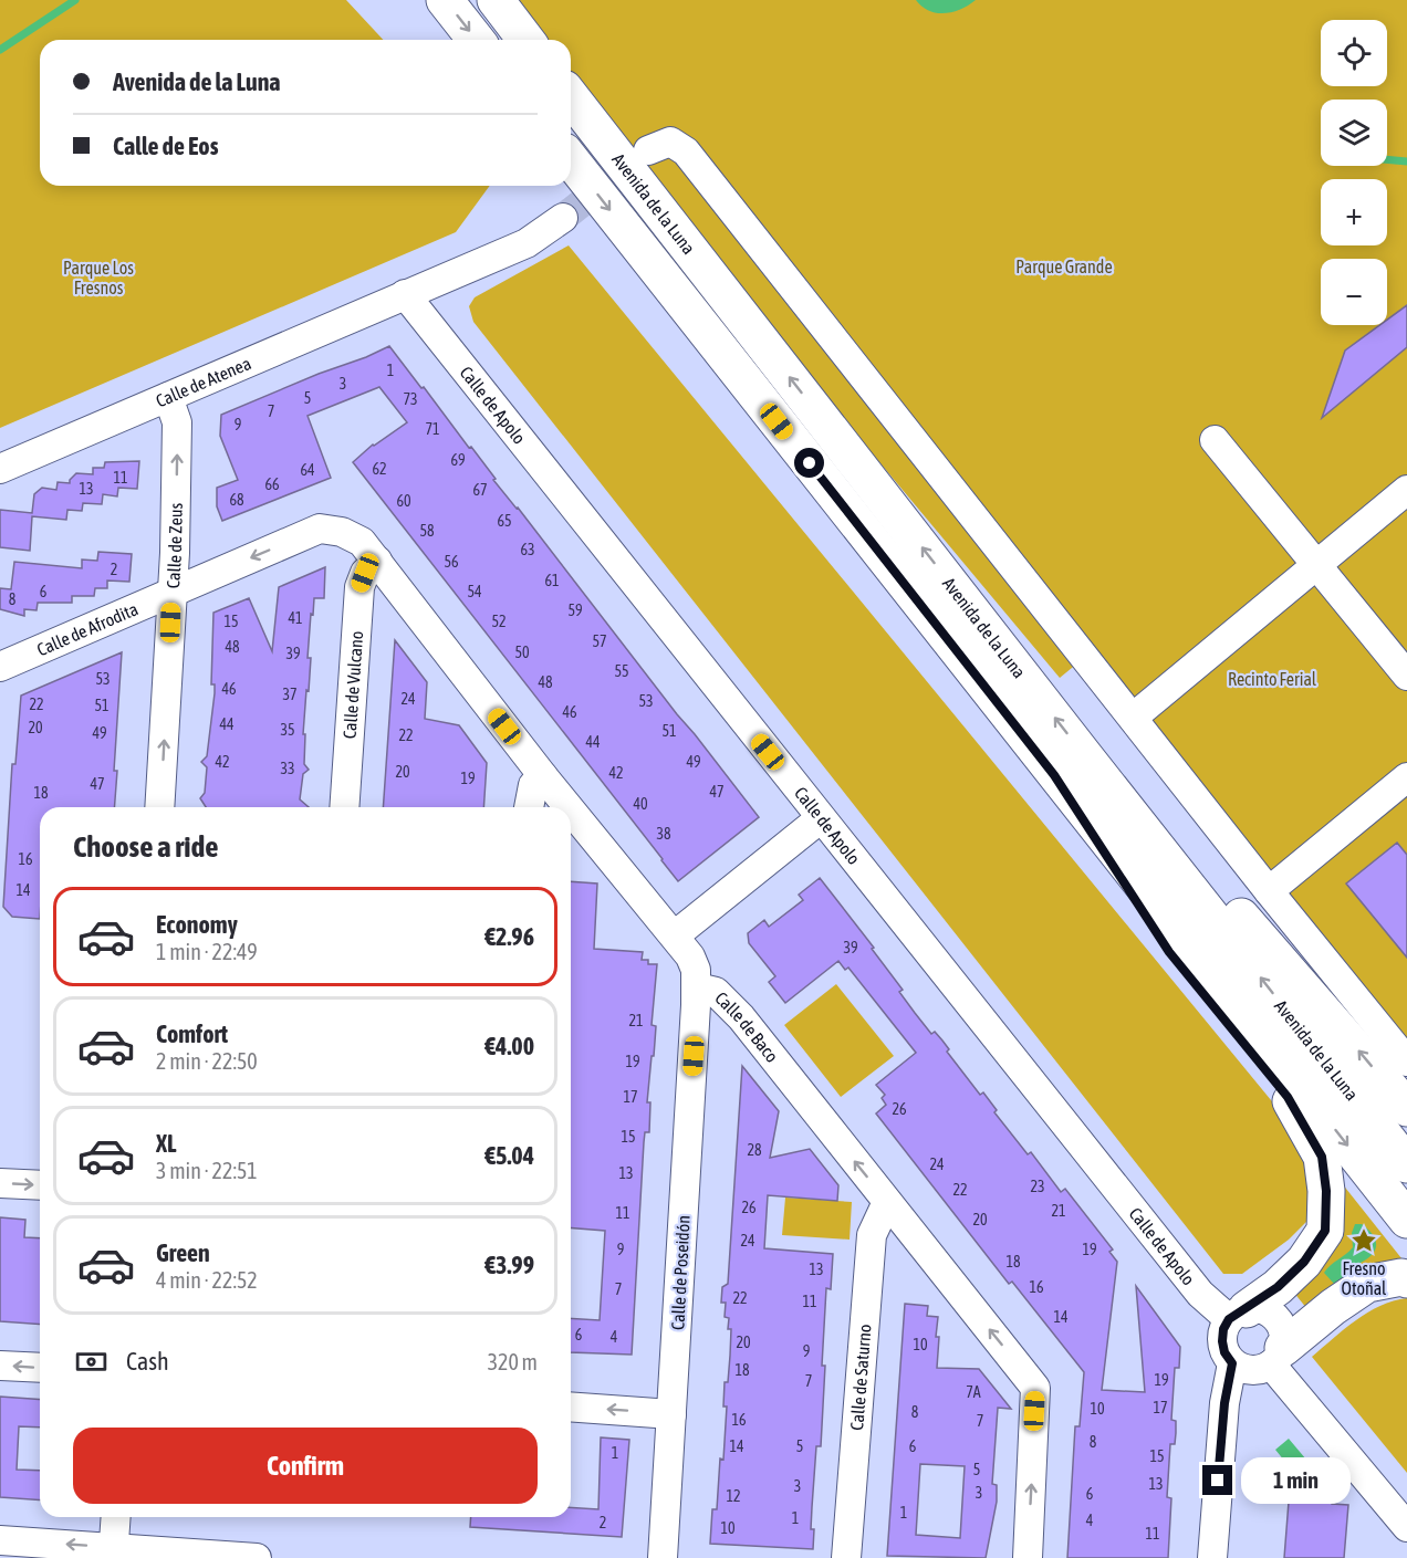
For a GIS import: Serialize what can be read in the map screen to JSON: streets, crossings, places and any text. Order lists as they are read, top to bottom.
{
  "streets": {
    "main road": ["Avenida de la Luna"],
    "street": [
      "Calle de Atenea",
      "Calle de Apolo",
      "Calle de Zeus",
      "Calle de Afrodita",
      "Calle de Vulcano",
      "Calle de Baco",
      "Calle de Poseidón",
      "Calle de Saturno"
    ]
  },
  "crossings": [
    ["Calle de Atenea", "Calle de Apolo"],
    ["Calle de Atenea", "Calle de Zeus"],
    ["Calle de Zeus", "Calle de Afrodita"],
    ["Calle de Afrodita", "Calle de Baco"],
    ["Calle de Vulcano", "Calle de Baco"],
    ["Calle de Baco", "Calle de Poseidón"],
    ["Calle de Baco", "Calle de Saturno"]
  ],
  "one_way": ["Calle de Zeus", "Calle de Afrodita", "Calle de Baco"],
  "parks": ["Parque Grande", "Parque Los Fresnos", "Recinto Ferial"],
  "places": {
    "place": ["Fresno Otoñal"]
  },
  "house_numbers": [
    "1",
    "3",
    "5",
    "73",
    "7",
    "9",
    "71",
    "69",
    "62",
    "64",
    "11",
    "66",
    "13",
    "67",
    "68",
    "60",
    "65",
    "58",
    "63",
    "56",
    "2",
    "61",
    "6",
    "54",
    "8",
    "59",
    "41",
    "15",
    "52",
    "57",
    "48",
    "50",
    "39",
    "55",
    "53",
    "48",
    "46",
    "37",
    "24",
    "53",
    "22",
    "51",
    "46",
    "44",
    "20",
    "35",
    "51",
    "49",
    "22",
    "44",
    "42",
    "49",
    "33",
    "20",
    "42",
    "19",
    "47",
    "47",
    "18",
    "40",
    "38",
    "16",
    "14",
    "39",
    "21",
    "19",
    "17",
    "26",
    "15",
    "28",
    "24",
    "13",
    "23",
    "22",
    "26",
    "21",
    "11",
    "20",
    "24",
    "9",
    "19",
    "18",
    "13",
    "16",
    "7",
    "22",
    "11",
    "14",
    "6",
    "4",
    "20",
    "10",
    "9",
    "18",
    "19",
    "7",
    "7A",
    "17",
    "10",
    "8",
    "16",
    "7",
    "8",
    "14",
    "5",
    "6",
    "1",
    "15",
    "5",
    "13",
    "3",
    "3",
    "6",
    "12",
    "1",
    "1",
    "4",
    "2",
    "10",
    "11"
  ],
  "page": {
    "map_buttons": ["+", "−"],
    "banner": ["Avenida de la Luna", "Calle de Eos"],
    "heading": "Choose a ride",
    "list": [
      {
        "name": "Economy",
        "note": "1 min · 22:49",
        "value": "€2.96"
      },
      {
        "name": "Comfort",
        "note": "2 min · 22:50",
        "value": "€4.00"
      },
      {
        "name": "XL",
        "note": "3 min · 22:51",
        "value": "€5.04"
      },
      {
        "name": "Green",
        "note": "4 min · 22:52",
        "value": "€3.99"
      }
    ],
    "pay": ["Cash", "320 m"],
    "buttons": "Confirm",
    "bubble": "1 min"
  }
}
